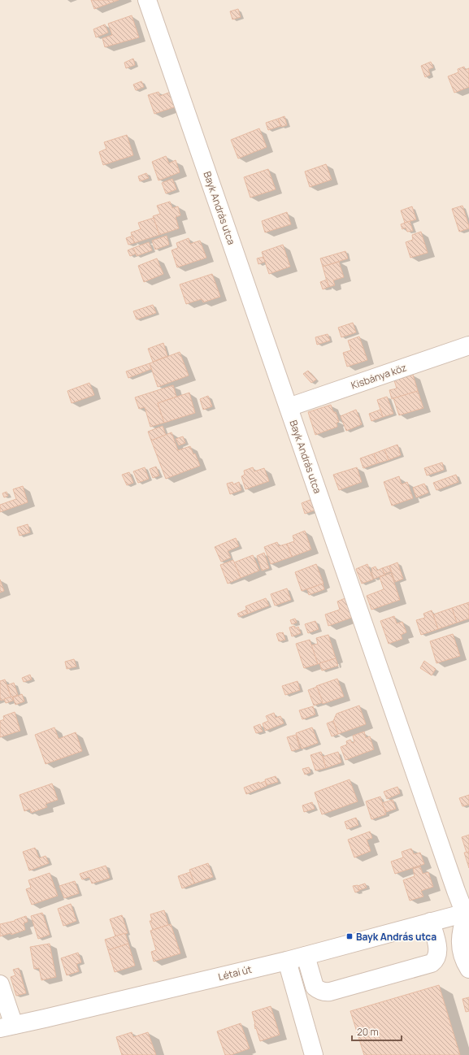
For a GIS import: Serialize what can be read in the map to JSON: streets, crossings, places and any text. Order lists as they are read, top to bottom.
{
  "streets": {
    "street": ["Bayk András utca", "Kisbánya köz", "Létai út"]
  },
  "crossings": [
    ["Bayk András utca", "Kisbánya köz"],
    ["Bayk András utca", "Létai út"]
  ],
  "places": {
    "transit": ["Bayk András utca"]
  },
  "scale_bar": "20 m"
}
